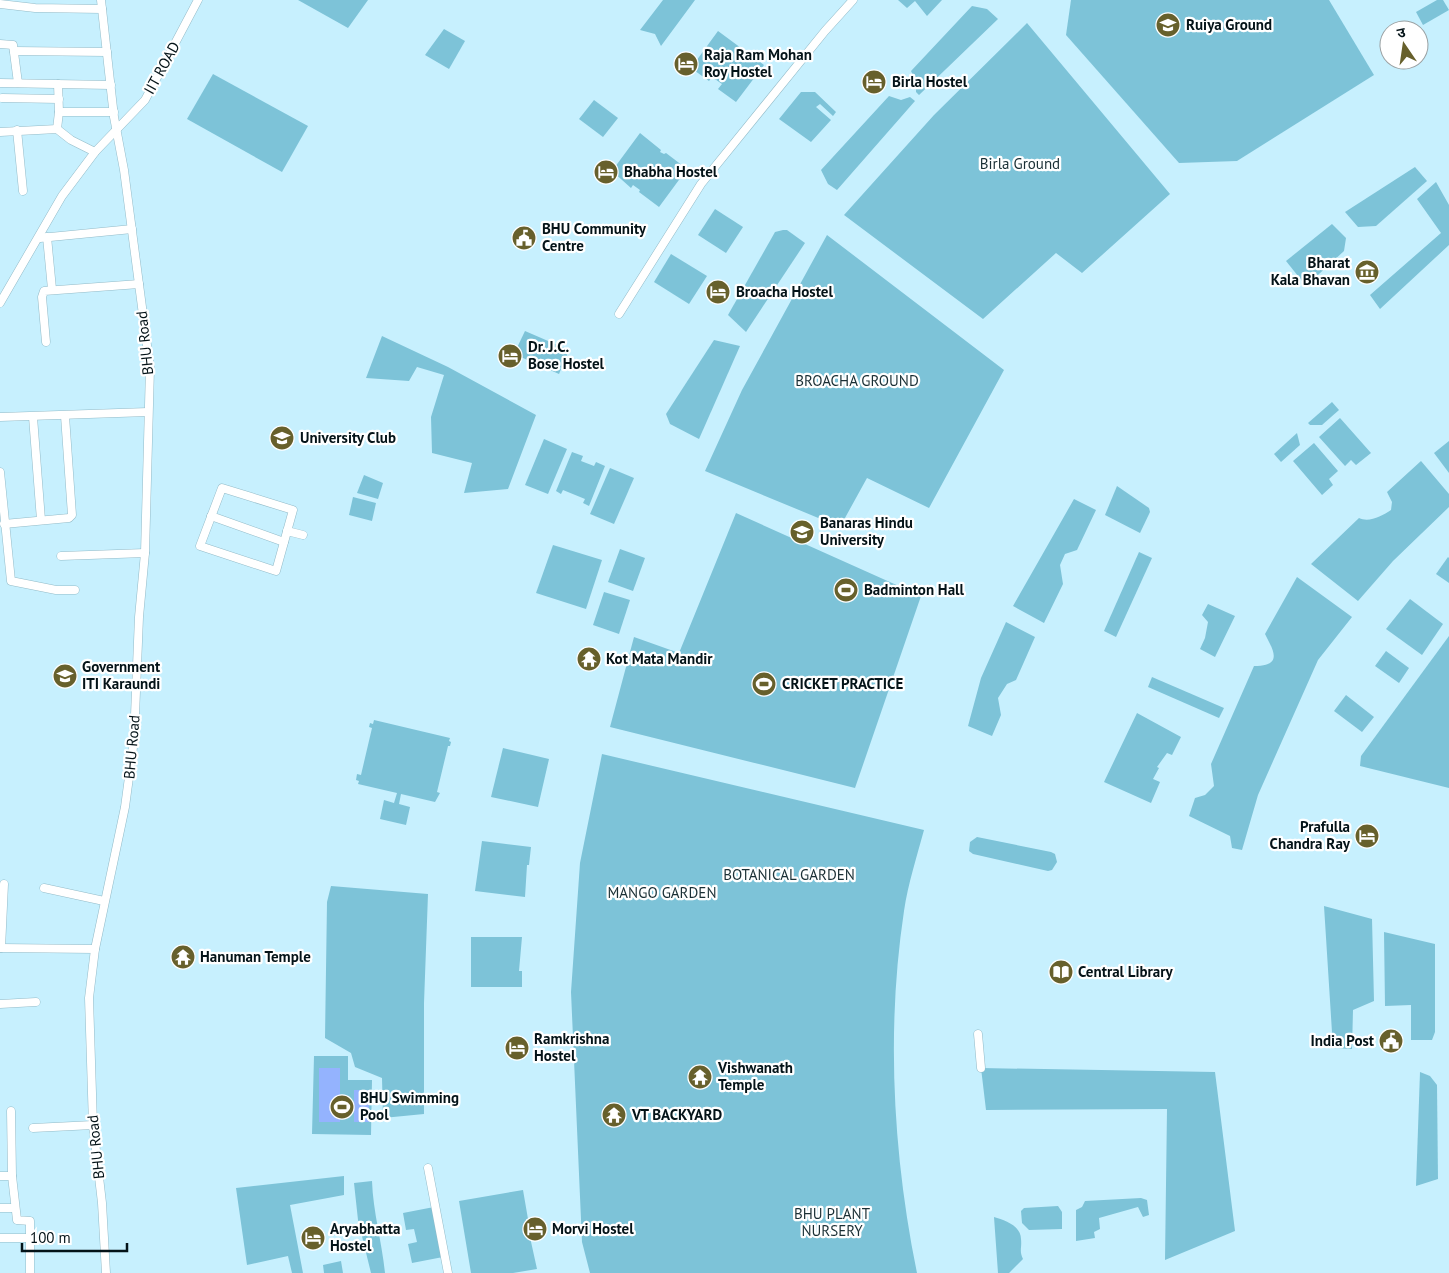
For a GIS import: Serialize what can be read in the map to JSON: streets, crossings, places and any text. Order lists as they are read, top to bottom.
{
  "streets": {
    "street": ["IIT ROAD", "BHU Road"]
  },
  "crossings": [
    ["IIT ROAD", "BHU Road"]
  ],
  "parks": [
    "Birla Ground",
    "BROACHA GROUND",
    "BOTANICAL GARDEN",
    "MANGO GARDEN",
    "BHU PLANT NURSERY"
  ],
  "places": {
    "school or university": [
      "Ruiya Ground",
      "University Club",
      "Banaras Hindu University",
      "Government ITI Karaundi"
    ],
    "hotel": [
      "Raja Ram Mohan Roy Hostel",
      "Birla Hostel",
      "Bhabha Hostel",
      "Broacha Hostel",
      "Dr. J.C. Bose Hostel",
      "Prafulla Chandra Ray",
      "Ramkrishna Hostel",
      "Morvi Hostel",
      "Aryabhatta Hostel"
    ],
    "public building": ["BHU Community Centre", "India Post"],
    "museum": ["Bharat Kala Bhavan"],
    "sports": ["Badminton Hall", "CRICKET PRACTICE", "BHU Swimming Pool"],
    "temple": [
      "Kot Mata Mandir",
      "Hanuman Temple",
      "Vishwanath Temple",
      "VT BACKYARD"
    ],
    "library": ["Central Library"]
  },
  "scale_bar": "100 m",
  "north": "top"
}
